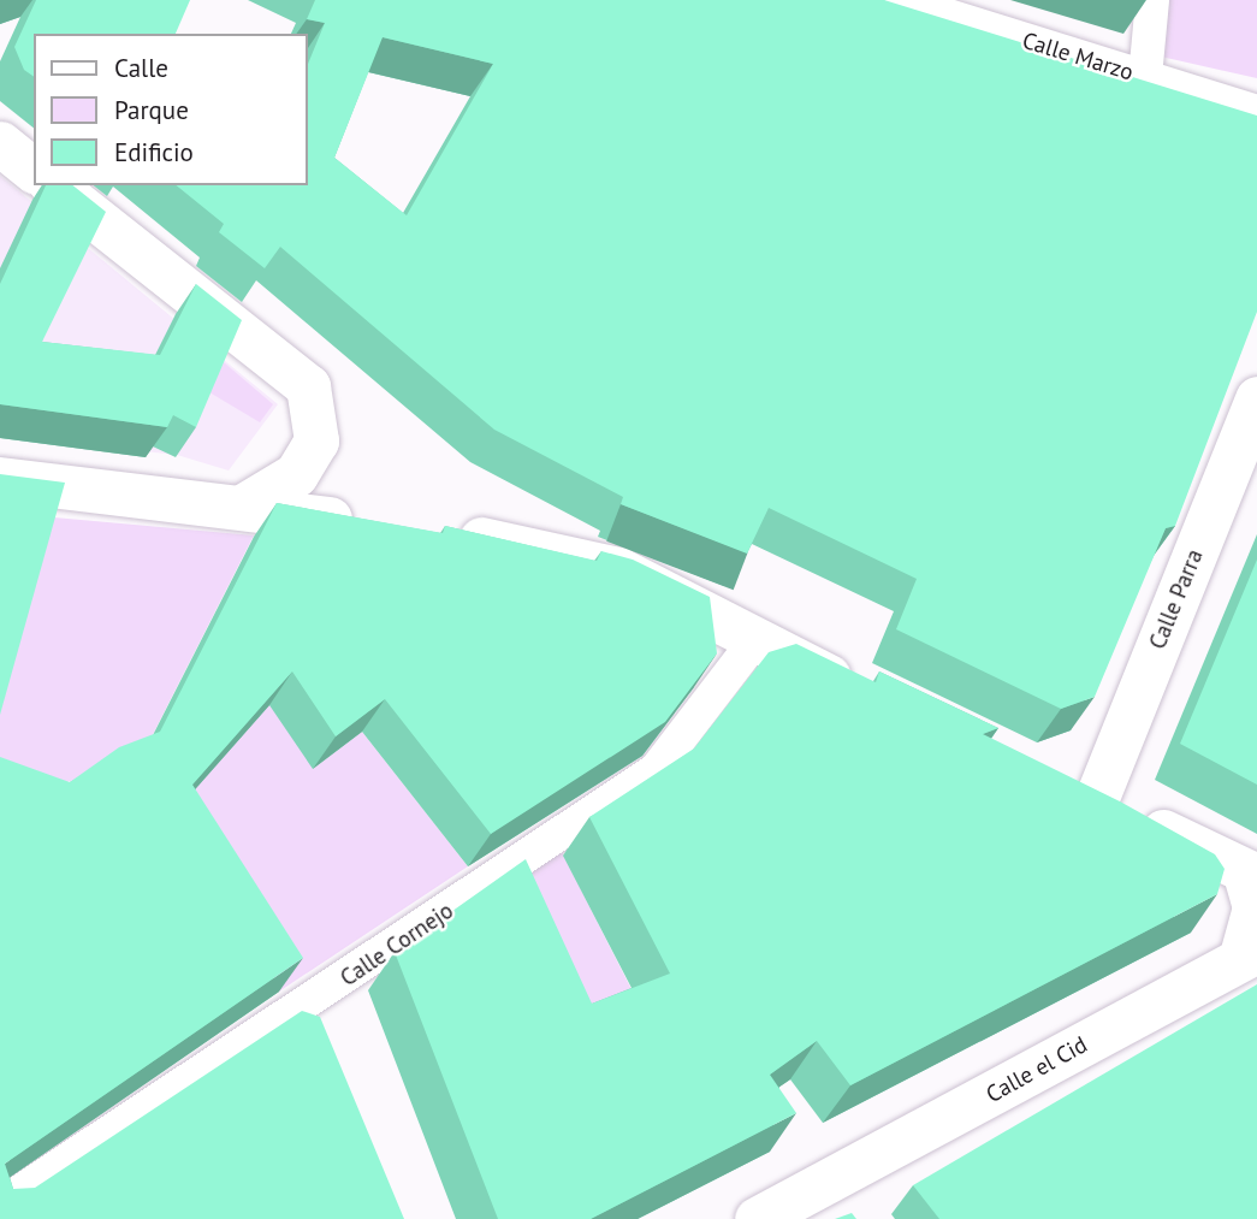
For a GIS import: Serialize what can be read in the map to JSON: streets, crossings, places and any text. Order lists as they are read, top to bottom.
{
  "streets": {
    "street": [
      "Calle Marzo",
      "Calle Parra",
      "Calle Cornejo",
      "Calle el Cid"
    ]
  },
  "legend": ["Calle", "Parque", "Edificio"]
}
